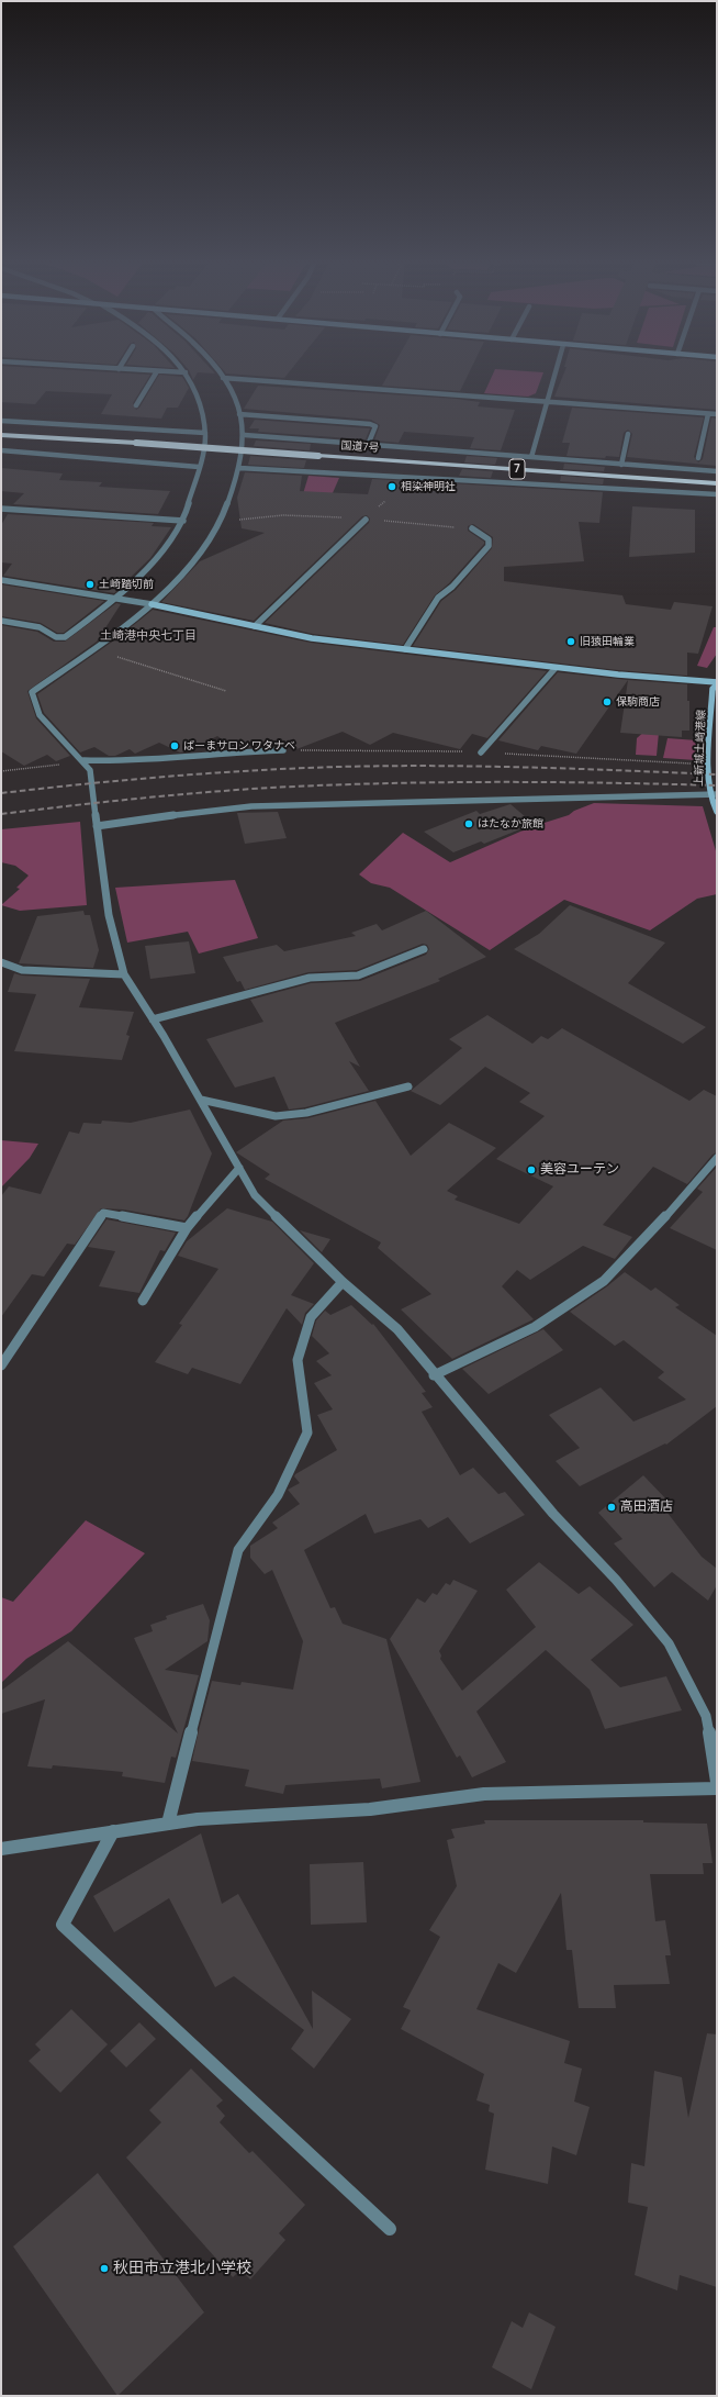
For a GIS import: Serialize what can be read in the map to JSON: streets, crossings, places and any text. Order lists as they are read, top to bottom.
{
  "streets": {
    "highway": ["国道7号", "7"],
    "street": ["上新城土崎港線"]
  },
  "districts": ["土崎港中央七丁目"],
  "places": [
    "相染神明社",
    "土崎踏切前",
    "旧猿田輪業",
    "保駒商店",
    "ぱーまサロン ワタナベ",
    "はたなか旅館",
    "美容ユーテン",
    "高田酒店",
    "秋田市立港北小学校"
  ]
}
